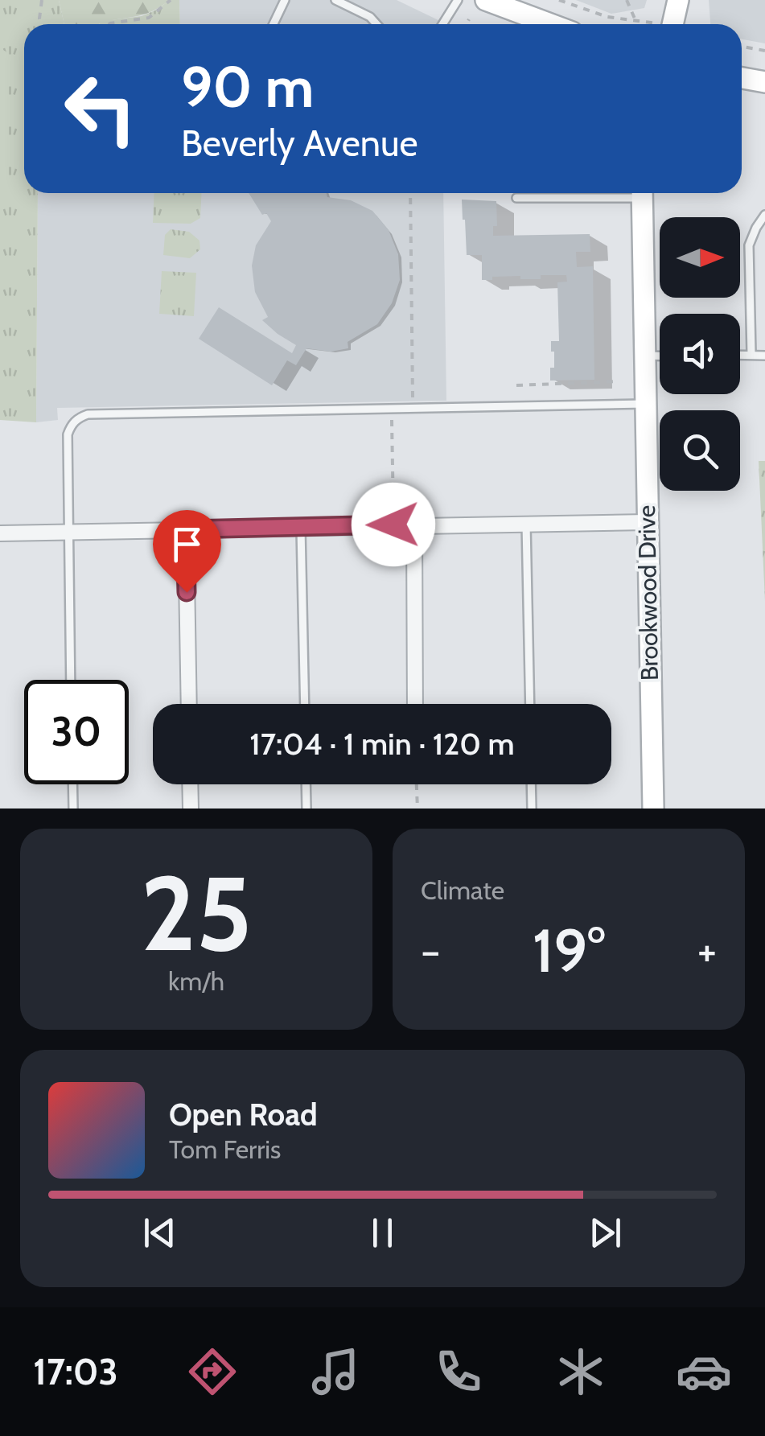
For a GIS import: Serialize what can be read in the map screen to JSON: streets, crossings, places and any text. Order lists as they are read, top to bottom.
{
  "streets": {
    "street": ["Brookwood Drive"]
  },
  "north": "right",
  "page": {
    "turn": ["90 m", "Beverly Avenue"],
    "limit": "30",
    "trip": "17:04 · 1 min · 120 m",
    "tile": [
      ["25", "km/h"],
      "Climate"
    ],
    "heat": ["−", "19°", "+"],
    "song": ["Open Road", "Tom Ferris"],
    "tabs": "17:03"
  }
}
